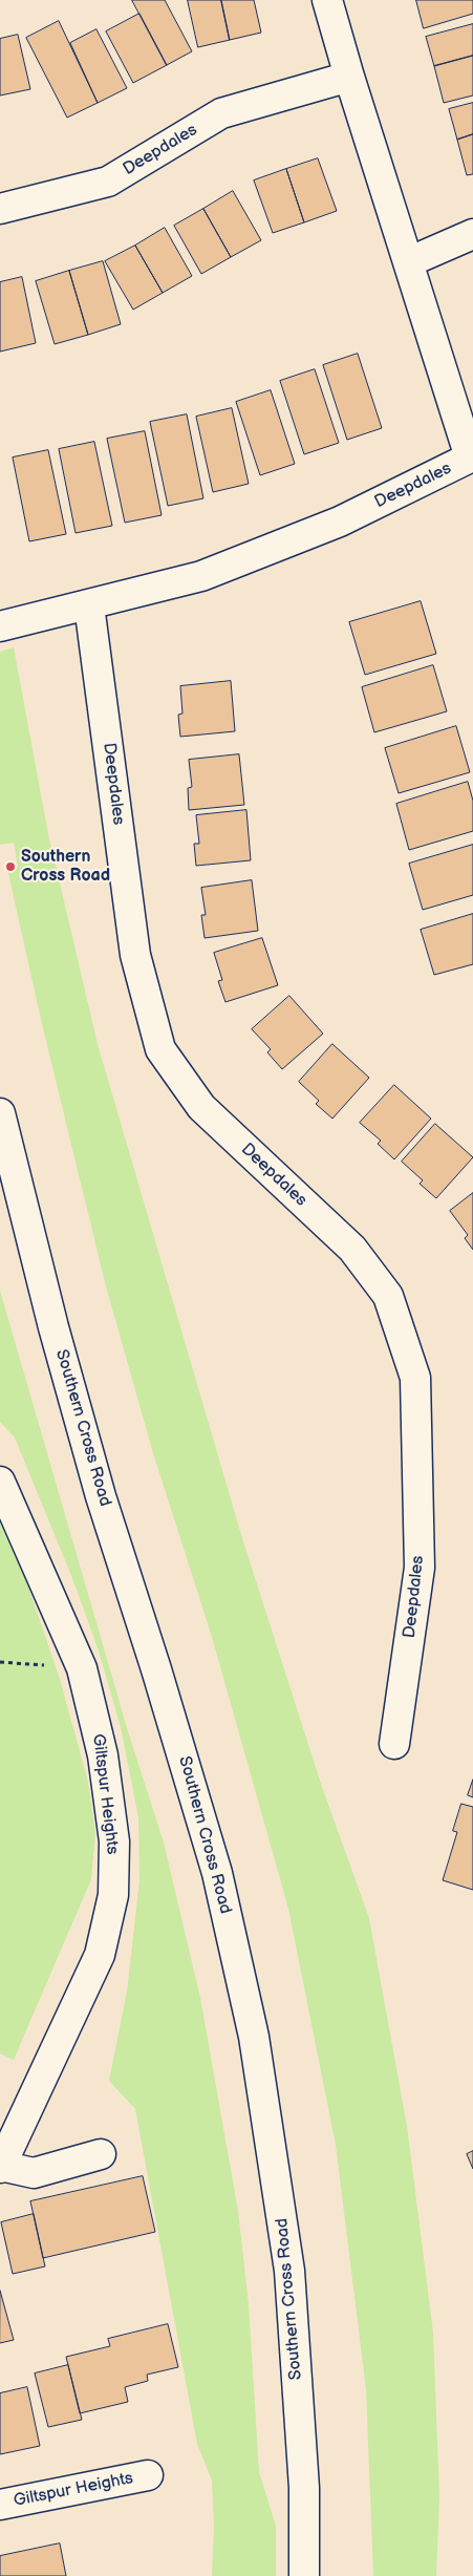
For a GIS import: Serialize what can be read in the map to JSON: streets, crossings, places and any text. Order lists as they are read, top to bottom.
{
  "streets": {
    "street": ["Deepdales", "Southern Cross Road", "Giltspur Heights"]
  },
  "places": ["Southern Cross Road"]
}
